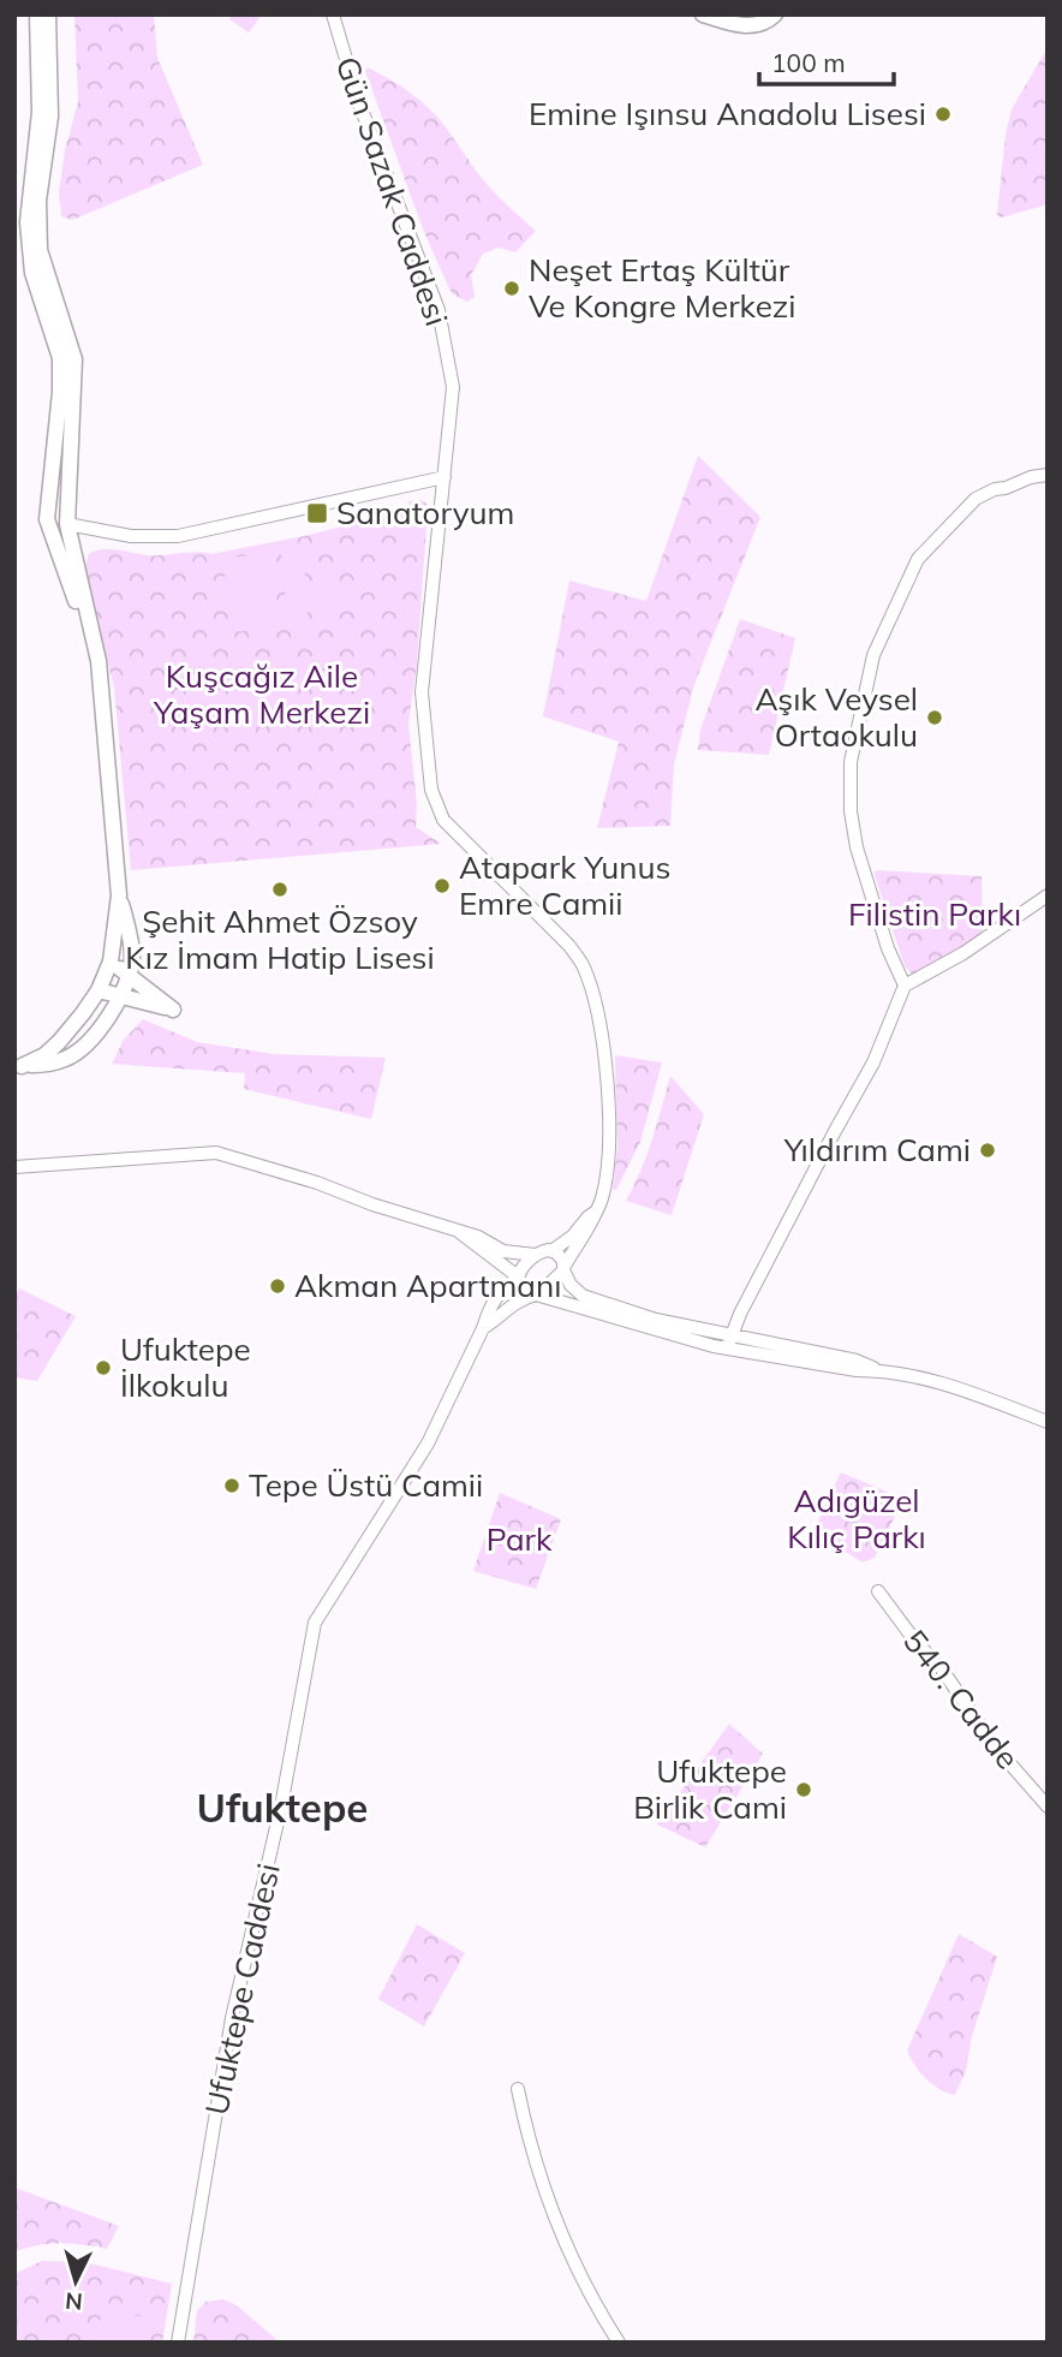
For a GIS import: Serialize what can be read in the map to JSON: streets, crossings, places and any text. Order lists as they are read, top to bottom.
{
  "streets": {
    "street": ["Gün Sazak Caddesi", "540. Cadde", "Ufuktepe Caddesi"]
  },
  "crossings": [
    ["Gün Sazak Caddesi", "Ufuktepe Caddesi"]
  ],
  "districts": ["Ufuktepe"],
  "parks": [
    "Kuşcağız Aile Yaşam Merkezi",
    "Filistin Parkı",
    "Adıgüzel Kılıç Parkı",
    "Park"
  ],
  "places": {
    "other": [
      "Emine Işınsu Anadolu Lisesi",
      "Neşet Ertaş Kültür Ve Kongre Merkezi",
      "Aşık Veysel Ortaokulu",
      "Atapark Yunus Emre Camii",
      "Şehit Ahmet Özsoy Kız İmam Hatip Lisesi",
      "Yıldırım Cami",
      "Akman Apartmanı",
      "Ufuktepe İlkokulu",
      "Tepe Üstü Camii",
      "Ufuktepe Birlik Cami"
    ],
    "transit": ["Sanatoryum"]
  },
  "scale_bar": "100 m",
  "north": "bottom"
}
